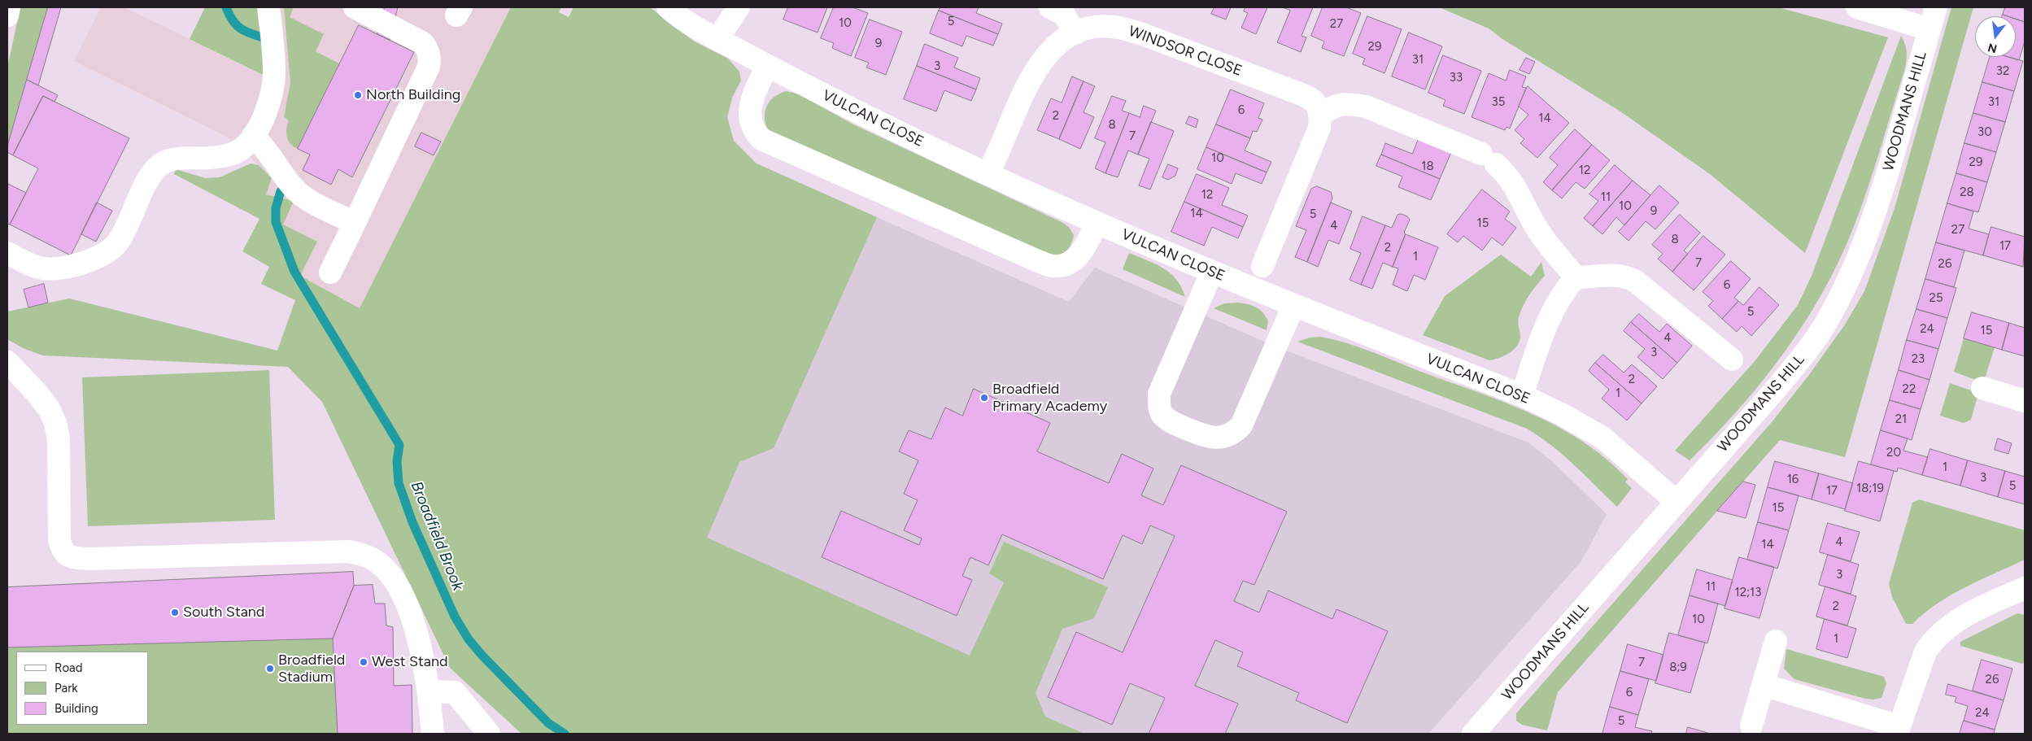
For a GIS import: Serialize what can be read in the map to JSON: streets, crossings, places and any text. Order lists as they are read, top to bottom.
{
  "streets": {
    "street": ["WINDSOR CLOSE", "WOODMANS HILL", "VULCAN CLOSE"]
  },
  "crossings": [
    ["WINDSOR CLOSE", "VULCAN CLOSE"],
    ["WOODMANS HILL", "VULCAN CLOSE"]
  ],
  "water": ["Broadfield Brook"],
  "places": [
    "North Building",
    "Broadfield Primary Academy",
    "South Stand",
    "West Stand",
    "Broadfield Stadium"
  ],
  "house_numbers": [
    "5",
    "10",
    "27",
    "9",
    "29",
    "31",
    "3",
    "32",
    "33",
    "35",
    "31",
    "6",
    "2",
    "14",
    "8",
    "30",
    "7",
    "10",
    "29",
    "18",
    "12",
    "28",
    "12",
    "11",
    "10",
    "9",
    "14",
    "5",
    "15",
    "4",
    "27",
    "8",
    "17",
    "2",
    "1",
    "7",
    "26",
    "6",
    "25",
    "5",
    "24",
    "15",
    "4",
    "3",
    "23",
    "2",
    "22",
    "1",
    "21",
    "20",
    "1",
    "3",
    "16",
    "5",
    "18;19",
    "17",
    "15",
    "4",
    "14",
    "3",
    "11",
    "12;13",
    "2",
    "10",
    "1",
    "7",
    "8;9",
    "26",
    "6",
    "24",
    "5"
  ],
  "legend": ["Road", "Park", "Building"],
  "north": "bottom"
}
